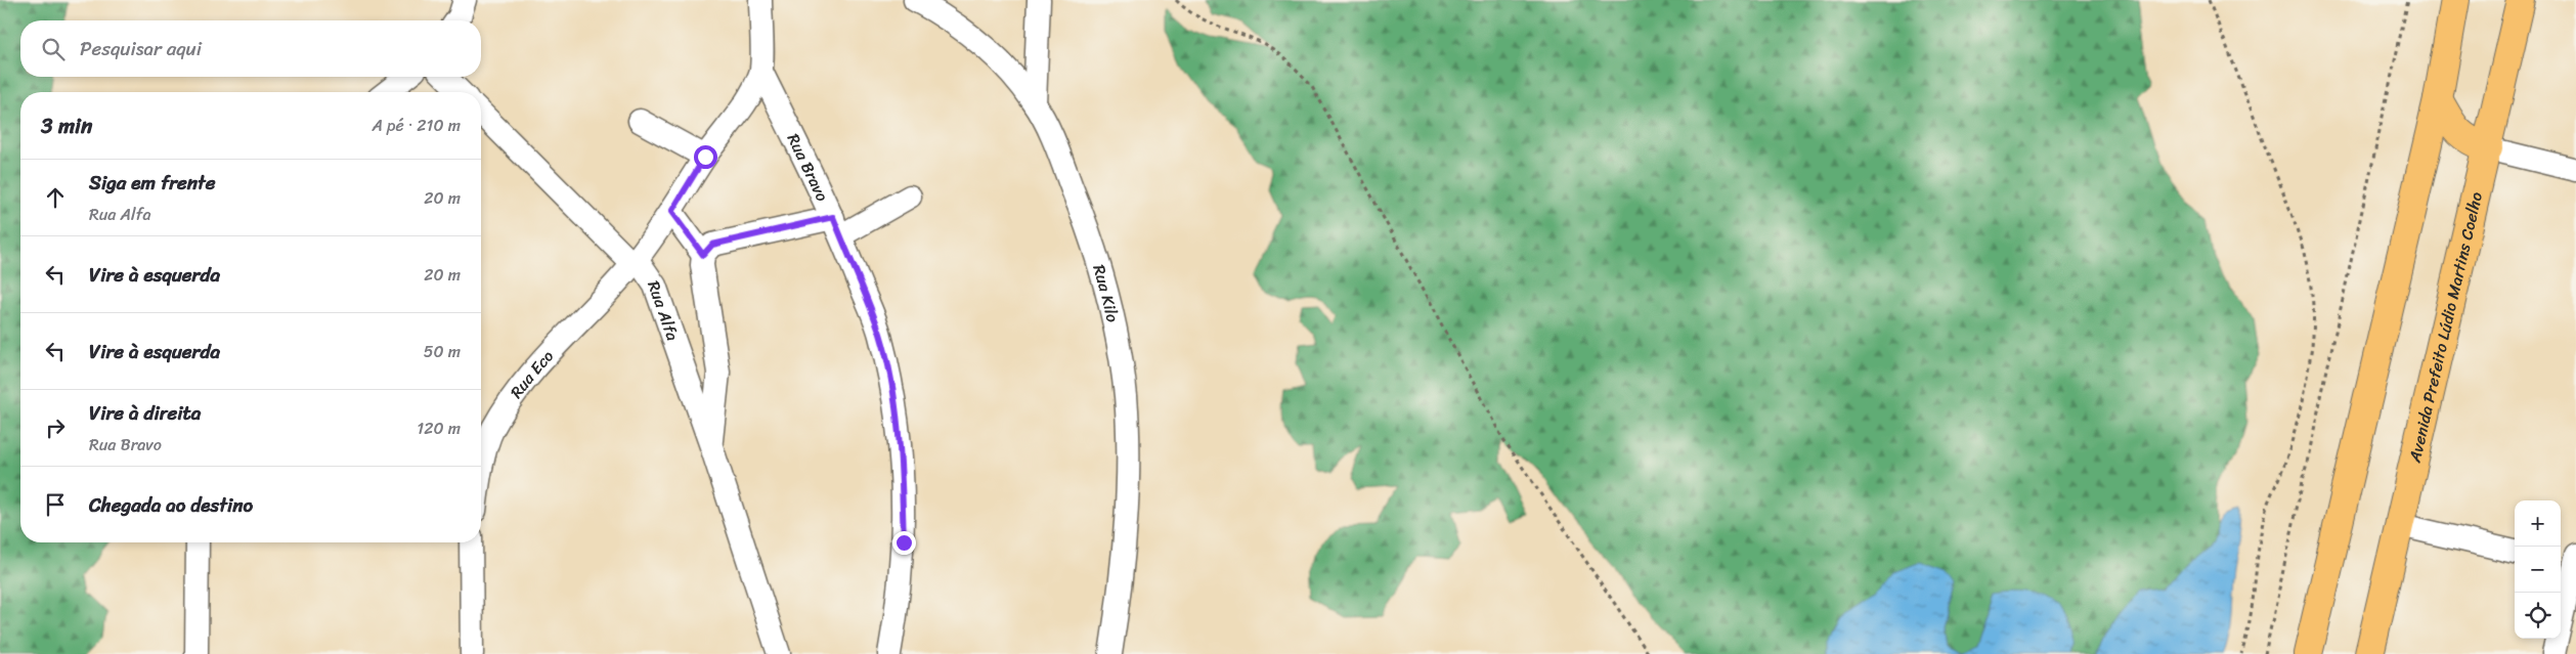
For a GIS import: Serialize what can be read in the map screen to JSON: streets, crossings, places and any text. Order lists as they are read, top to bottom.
{
  "streets": {
    "main road": ["Avenida Prefeito Lúdio Martins Coelho"],
    "street": [
      "Rua Bravo",
      "Rua Kilo",
      "Rua Alfa",
      "Rua Eco"
    ]
  },
  "crossings": [
    ["Rua Bravo", "Rua Alfa"],
    ["Rua Alfa", "Rua Eco"]
  ],
  "page": {
    "search": "Pesquisar aqui",
    "heading": ["3 min", "A pé · 210 m"],
    "list": [
      ["Siga em frente", "Rua Alfa", "20 m"],
      ["Vire à esquerda", "20 m"],
      ["Vire à esquerda", "50 m"],
      ["Vire à direita", "Rua Bravo", "120 m"],
      "Chegada ao destino"
    ],
    "map_buttons": ["+", "−"]
  }
}
